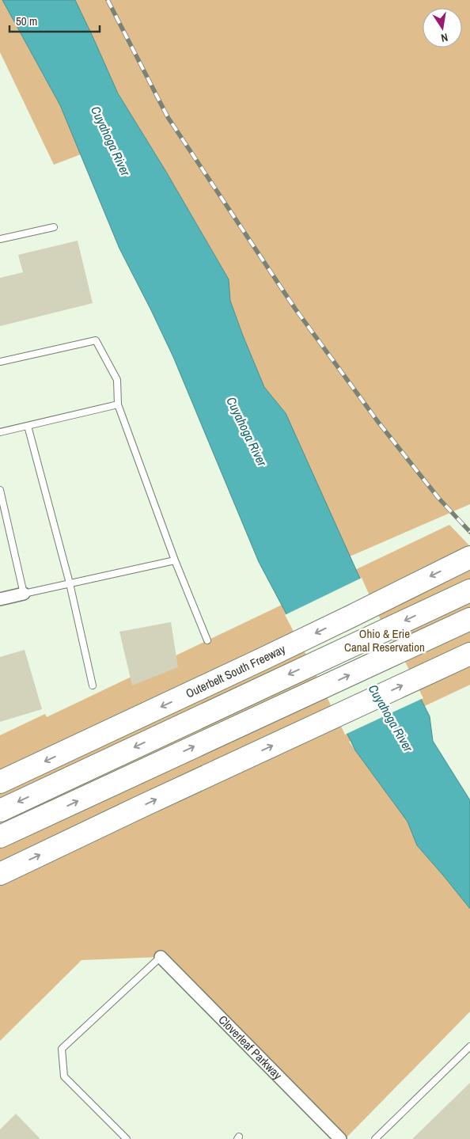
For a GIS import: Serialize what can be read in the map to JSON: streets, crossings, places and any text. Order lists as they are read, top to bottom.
{
  "streets": {
    "highway": ["Outerbelt South Freeway"],
    "street": ["Cloverleaf Parkway"]
  },
  "water": ["Cuyahoga River"],
  "parks": ["Ohio & Erie Canal Reservation"],
  "scale_bar": "50 m",
  "north": "bottom"
}
